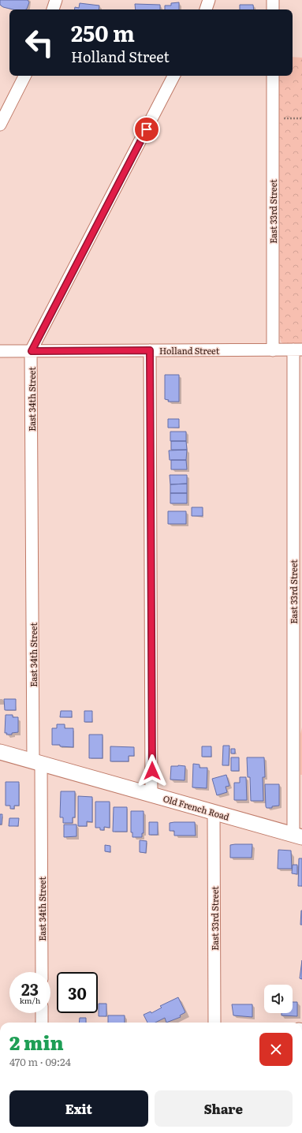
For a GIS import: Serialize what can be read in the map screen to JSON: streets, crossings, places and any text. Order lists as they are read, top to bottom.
{
  "streets": {
    "main road": ["Old French Road"],
    "street": ["East 33rd Street", "Holland Street", "East 34th Street"]
  },
  "crossings": [
    ["East 33rd Street", "Holland Street"],
    ["East 33rd Street", "Old French Road"],
    ["Holland Street", "East 34th Street"],
    ["East 34th Street", "Old French Road"]
  ],
  "page": {
    "turn": ["250 m", "Holland Street"],
    "speed": "23 km/h",
    "limit": "30",
    "heading": ["2 min", "470 m · 09:24"],
    "buttons": ["Exit", "Share"]
  }
}
